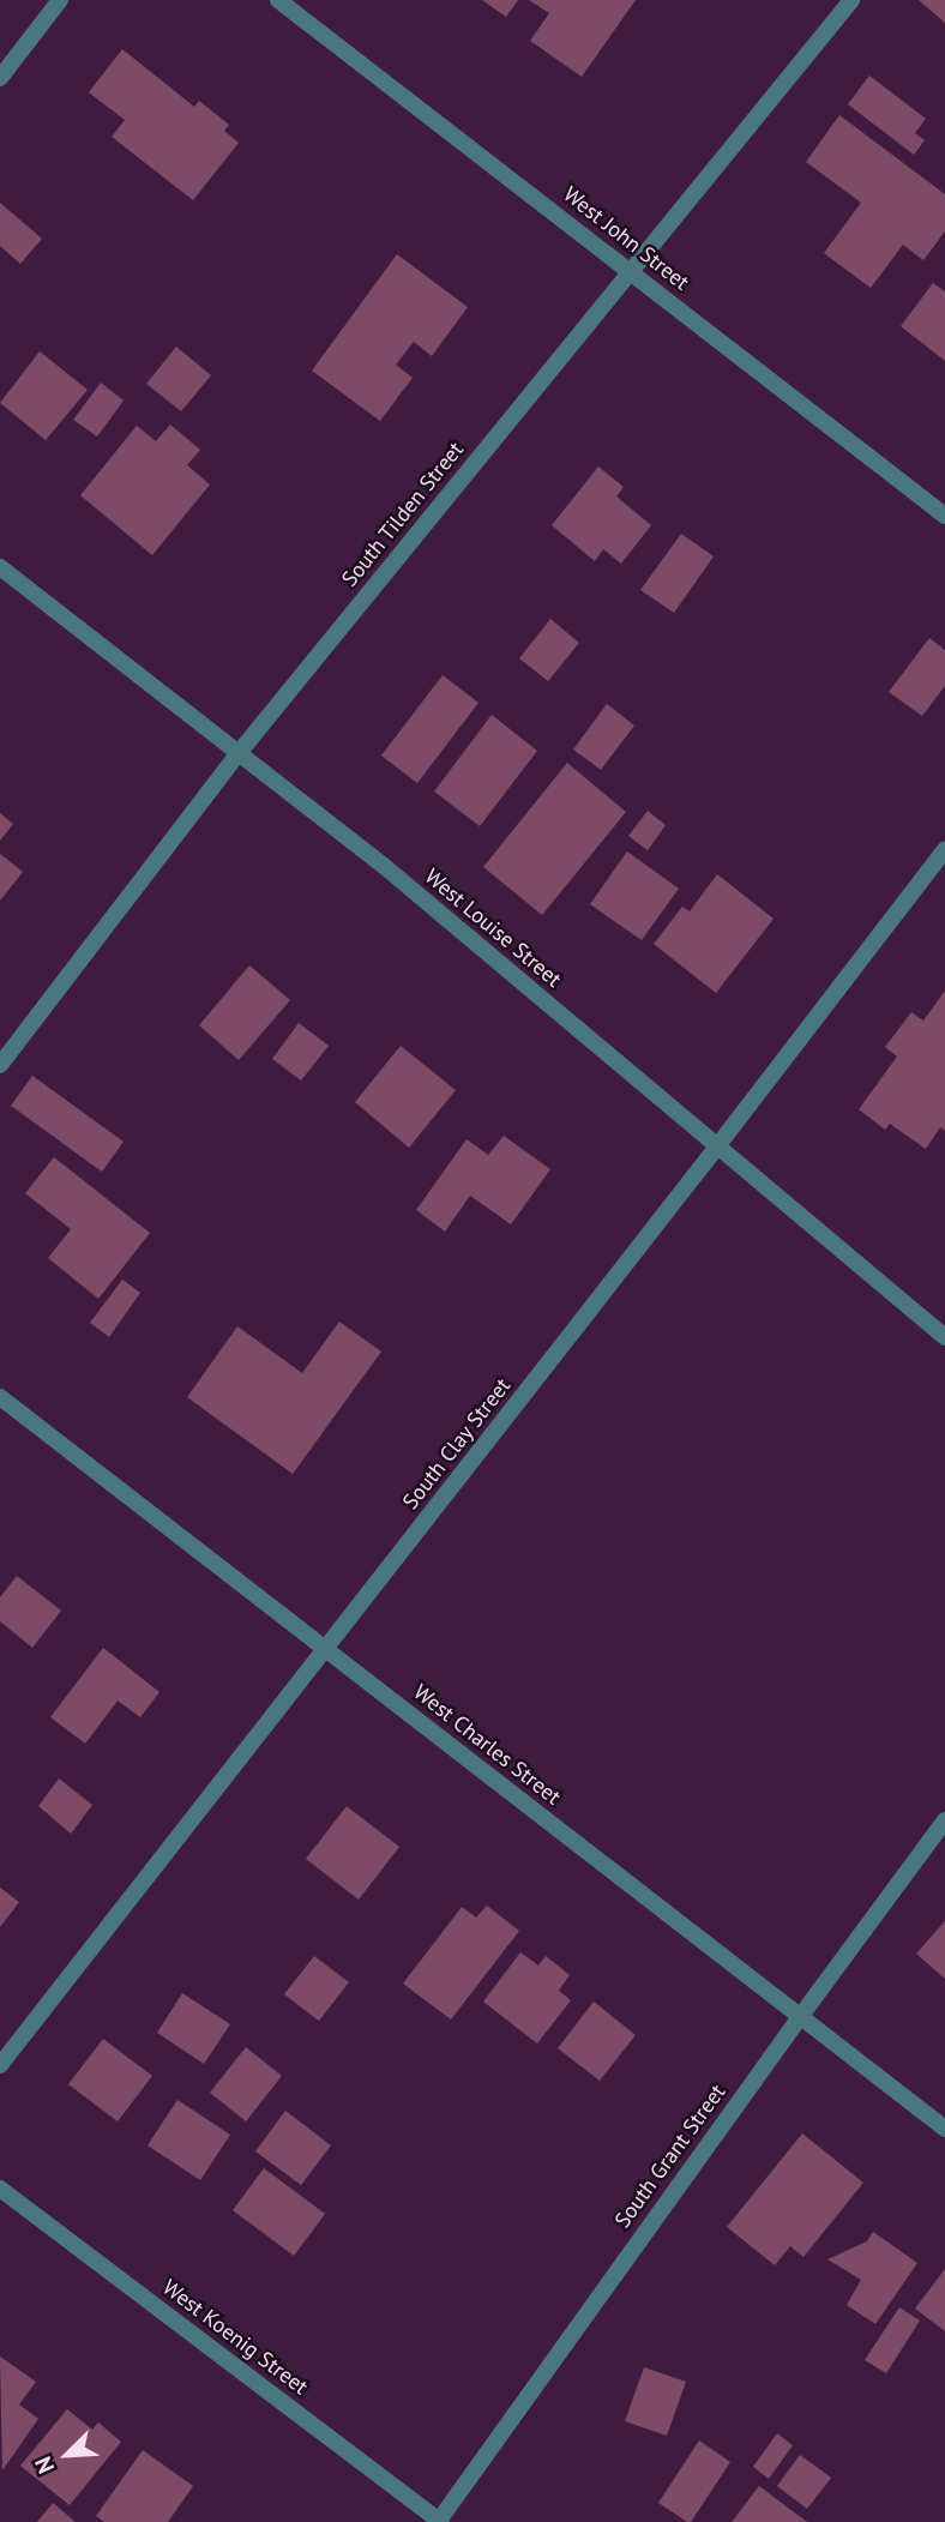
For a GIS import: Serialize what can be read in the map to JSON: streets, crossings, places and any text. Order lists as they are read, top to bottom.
{
  "streets": {
    "street": [
      "West John Street",
      "South Tilden Street",
      "West Louise Street",
      "South Clay Street",
      "West Charles Street",
      "South Grant Street",
      "West Koenig Street"
    ]
  },
  "crossings": [
    ["West John Street", "South Tilden Street"],
    ["South Tilden Street", "West Louise Street"],
    ["West Louise Street", "South Clay Street"],
    ["South Clay Street", "West Charles Street"],
    ["West Charles Street", "South Grant Street"],
    ["South Grant Street", "West Koenig Street"]
  ],
  "north": "bottom left"
}
